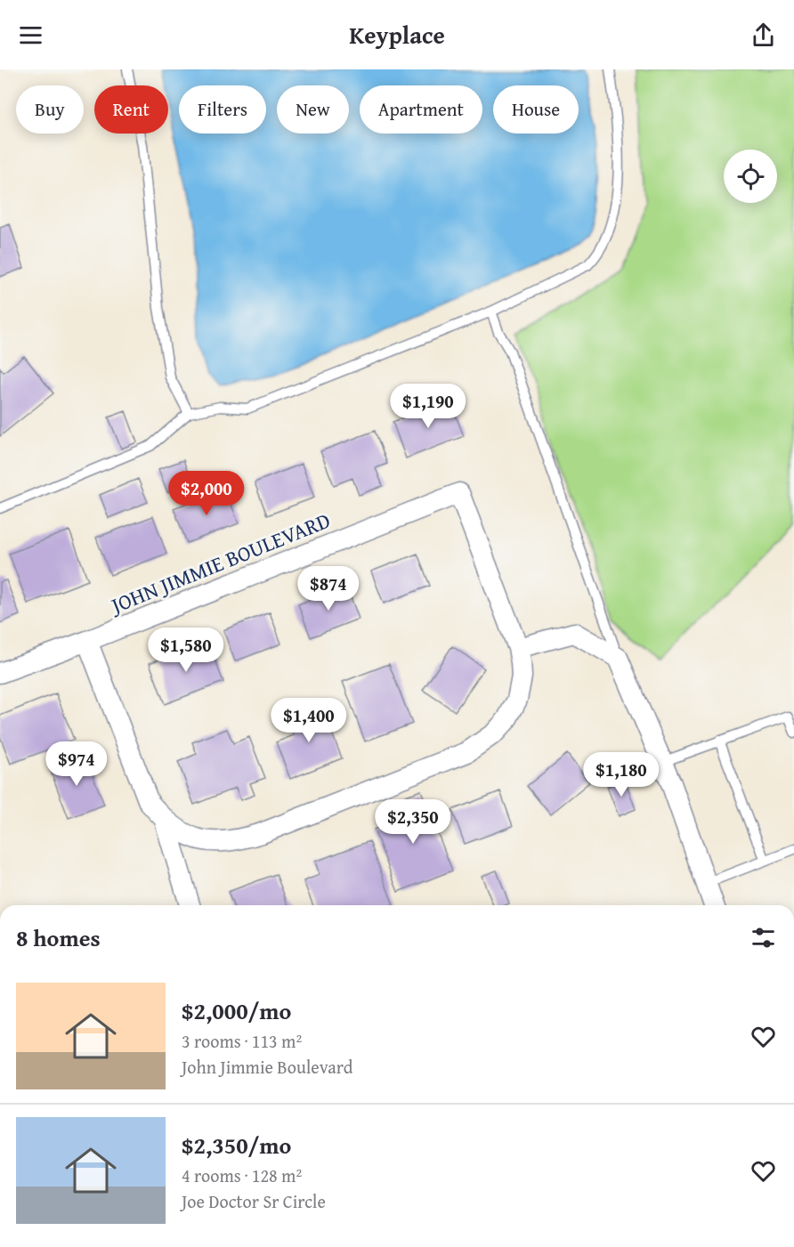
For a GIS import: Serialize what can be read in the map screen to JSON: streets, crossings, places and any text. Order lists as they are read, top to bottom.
{
  "streets": {
    "street": ["JOHN JIMMIE BOULEVARD"]
  },
  "page": {
    "header": "Keyplace",
    "chip": [
      "Buy",
      "Rent",
      "Filters",
      "New",
      "Apartment",
      "House"
    ],
    "price": [
      "$1,190",
      "$2,000",
      "$874",
      "$1,580",
      "$1,400",
      "$974",
      "$1,180",
      "$2,350"
    ],
    "heading": "8 homes",
    "list": [
      {
        "name": "$2,000/mo",
        "note": "3 rooms · 113 m² · John Jimmie Boulevard"
      },
      {
        "name": "$2,350/mo",
        "note": "4 rooms · 128 m² · Joe Doctor Sr Circle"
      }
    ]
  }
}
